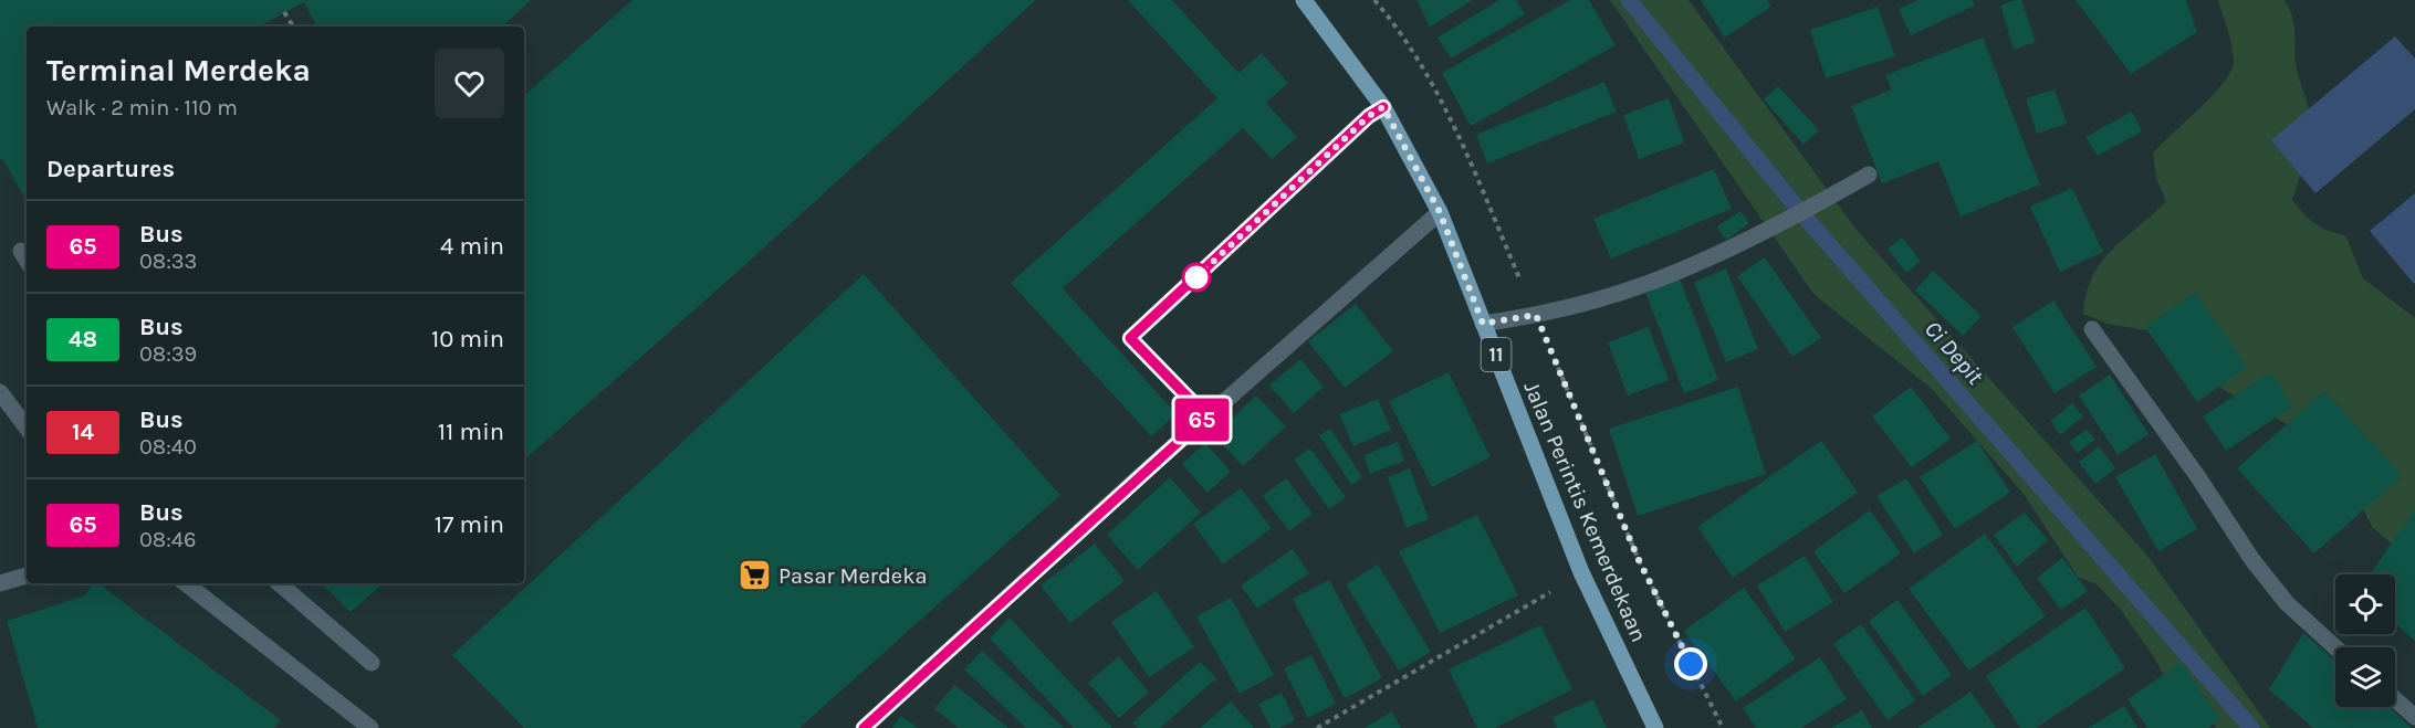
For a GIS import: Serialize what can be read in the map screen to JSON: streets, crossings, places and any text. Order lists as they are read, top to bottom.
{
  "streets": {
    "main road": ["11", "Jalan Perintis Kemerdekaan"]
  },
  "water": ["Ci Depit"],
  "places": {
    "supermarket": ["Pasar Merdeka"]
  },
  "lines": ["bus line 65"],
  "page": {
    "on_map": "65",
    "heading": [
      ["Terminal Merdeka", "Walk · 2 min · 110 m"],
      "Departures"
    ],
    "list": [
      {
        "mark": "65",
        "name": "Bus",
        "note": "08:33",
        "value": "4 min"
      },
      {
        "mark": "48",
        "name": "Bus",
        "note": "08:39",
        "value": "10 min"
      },
      {
        "mark": "14",
        "name": "Bus",
        "note": "08:40",
        "value": "11 min"
      },
      {
        "mark": "65",
        "name": "Bus",
        "note": "08:46",
        "value": "17 min"
      }
    ]
  }
}
